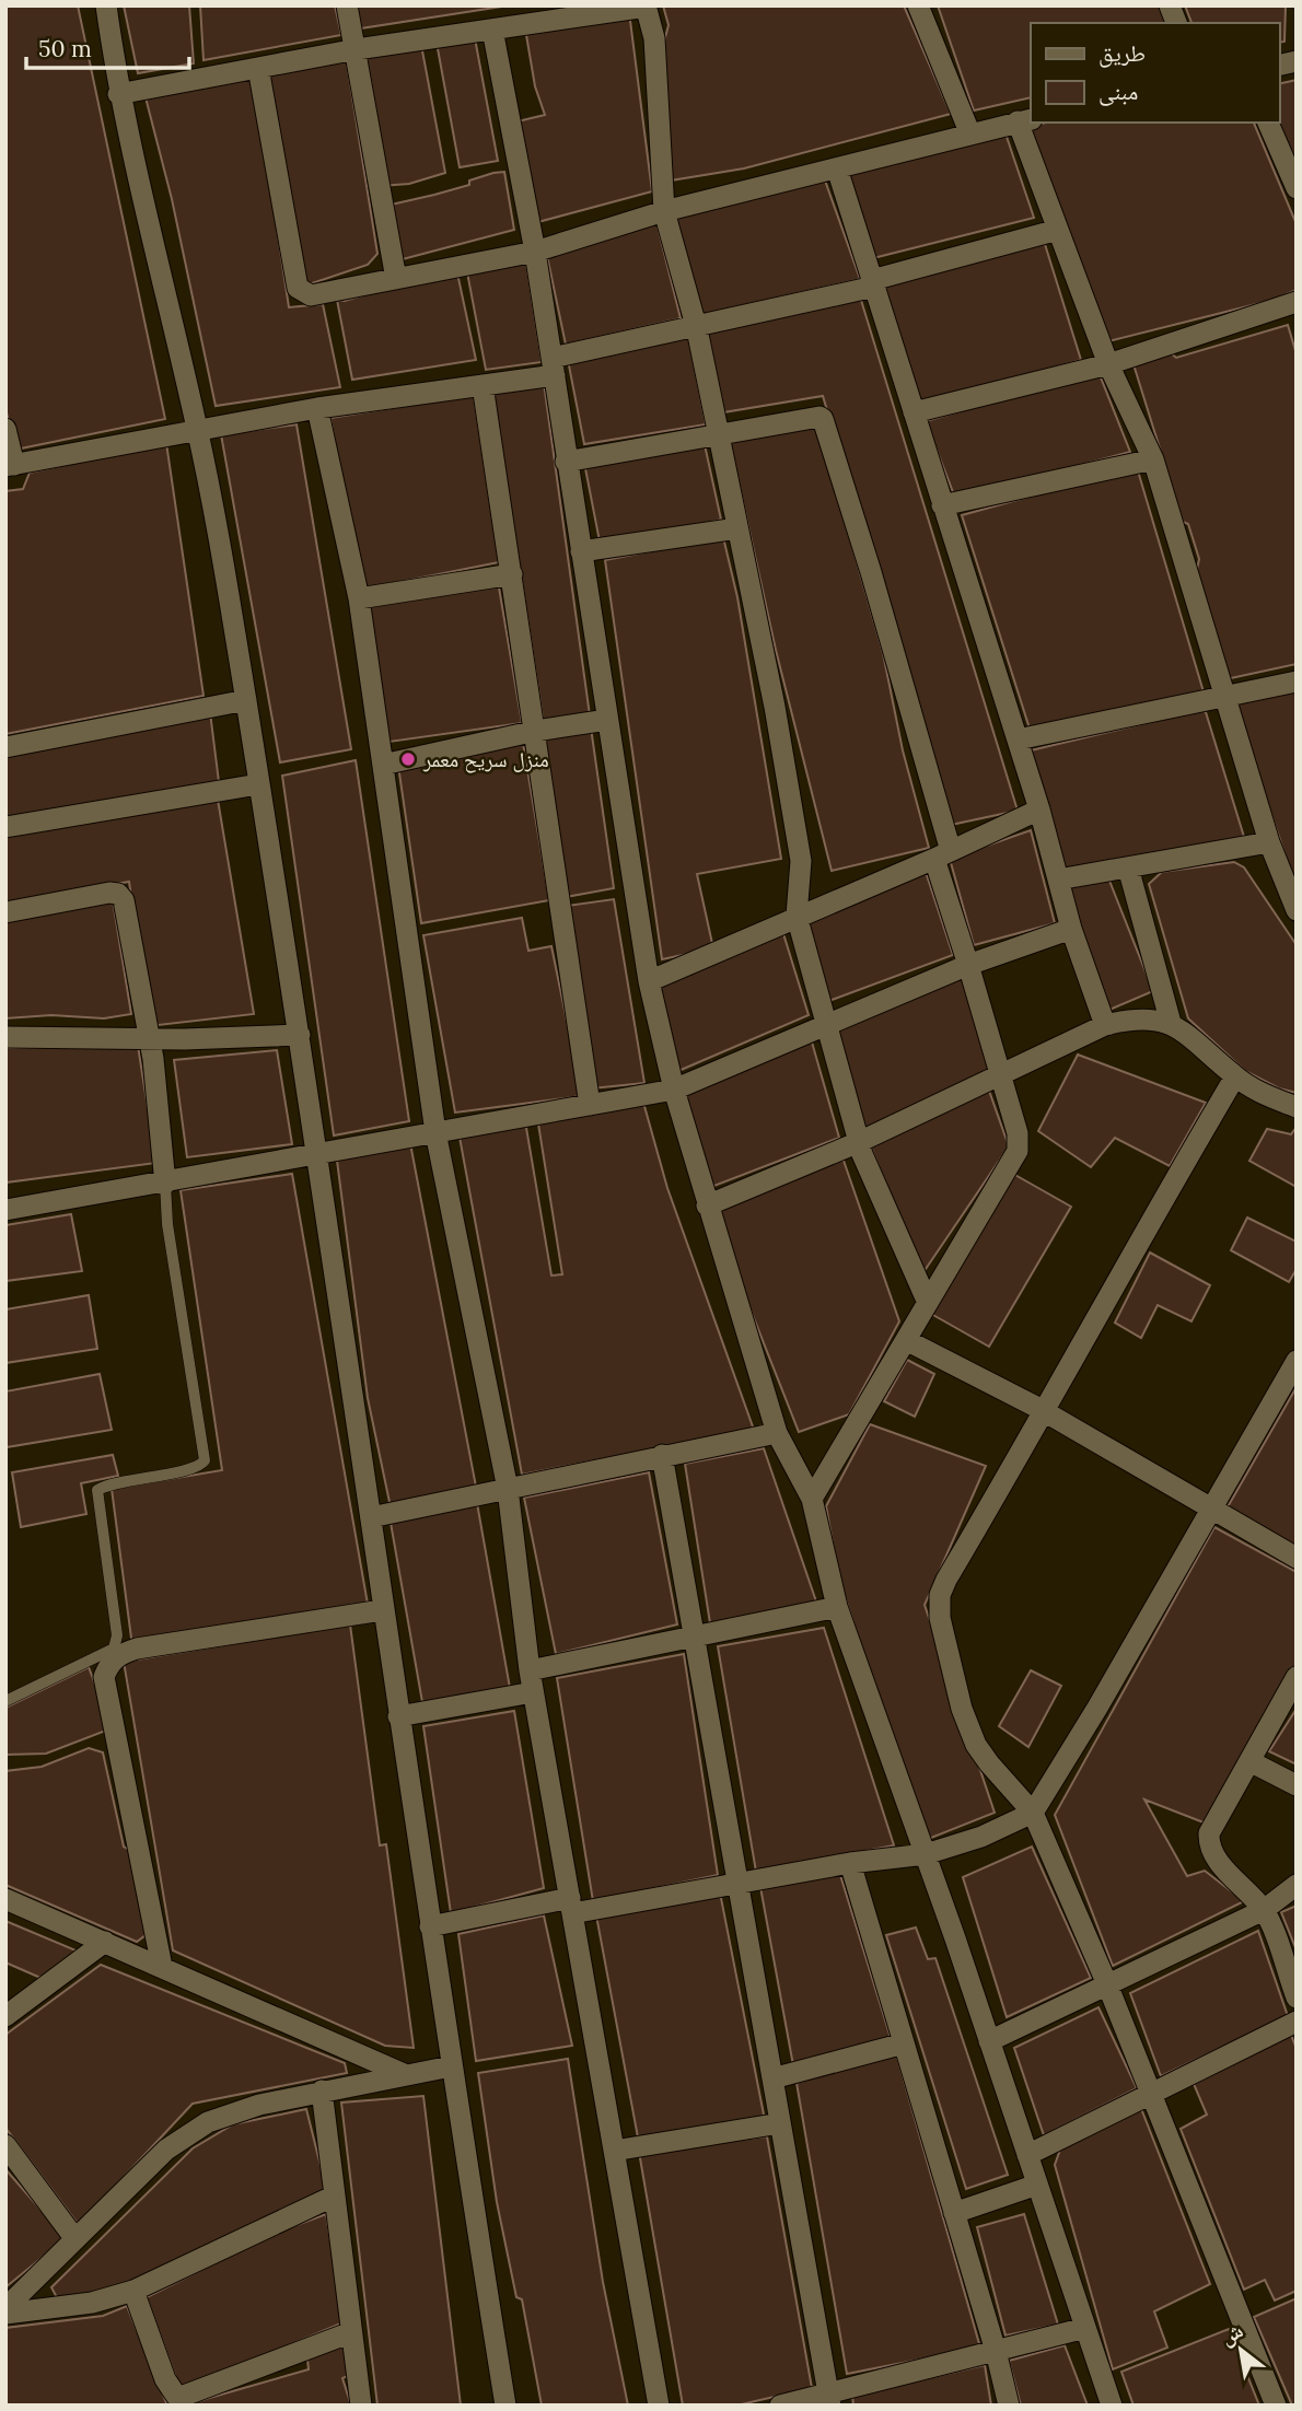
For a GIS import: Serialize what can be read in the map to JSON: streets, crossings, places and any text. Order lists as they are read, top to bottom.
{
  "places": ["منزل سريح معمر"],
  "legend": ["طريق", "مبنى"],
  "scale_bar": "50 m",
  "north": "top left"
}
